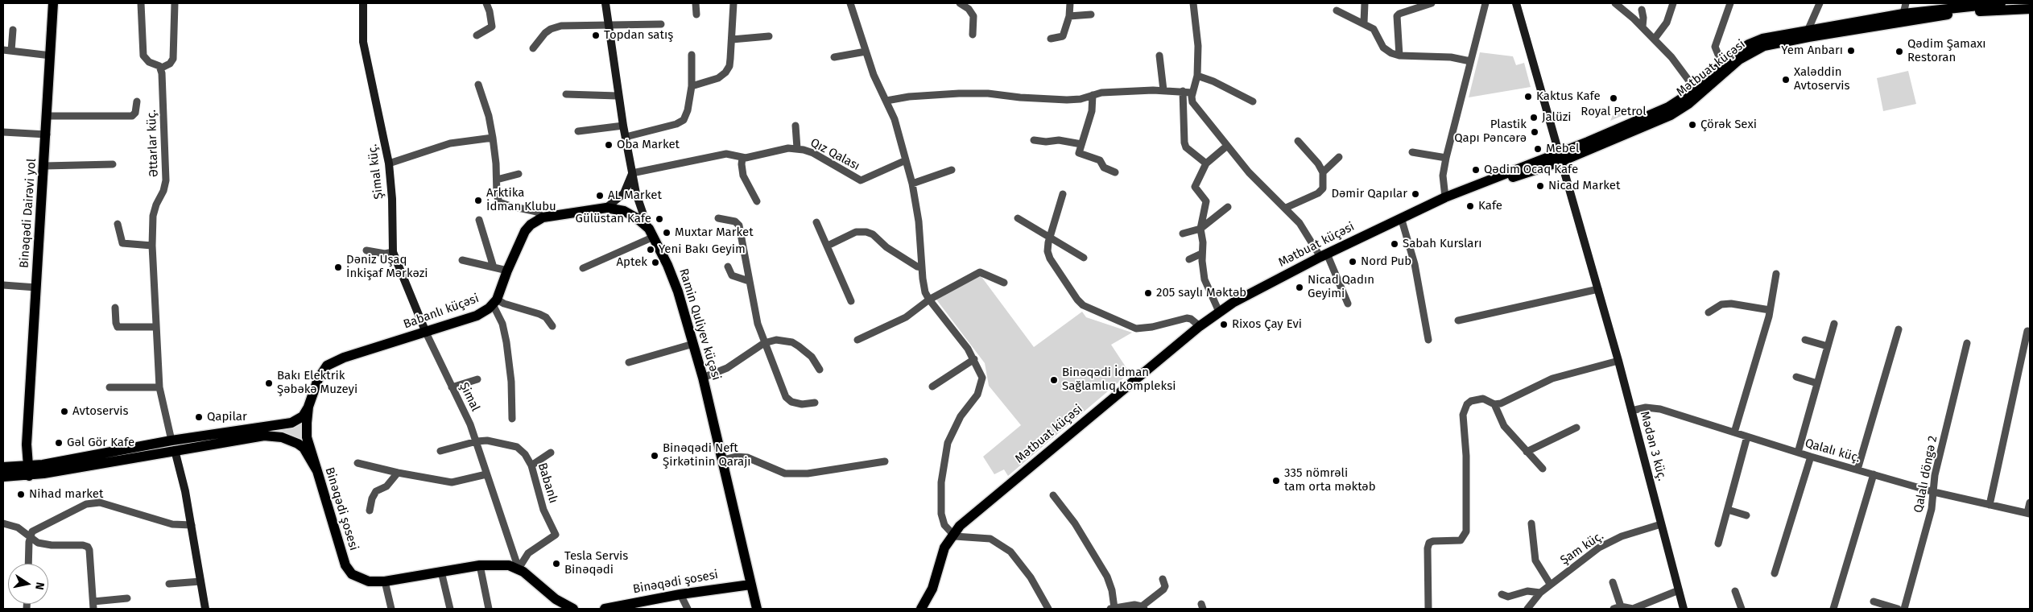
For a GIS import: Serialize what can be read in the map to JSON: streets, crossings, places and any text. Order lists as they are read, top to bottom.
{
  "streets": {
    "main road": [
      "Mətbuat küçəsi",
      "Şimal küç.",
      "Binəqədi Dairəvi yol",
      "Babanlı küçəsi",
      "Ramin Quliyev küçəsi",
      "Mədən 3 küç.",
      "Binəqədi şosesi"
    ],
    "street": [
      "Əttarlar küç.",
      "Qız Qalası",
      "Şimal",
      "Qalalı küç.",
      "Qalalı döngə 2",
      "Babanlı",
      "Şam küç."
    ]
  },
  "crossings": [
    ["Mətbuat küçəsi", "Mədən 3 küç."],
    ["Əttarlar küç.", "Binəqədi şosesi"],
    ["Qız Qalası", "Ramin Quliyev küçəsi"],
    ["Şimal küç.", "Babanlı küçəsi"],
    ["Şimal küç.", "Şimal"],
    ["Binəqədi Dairəvi yol", "Binəqədi şosesi"],
    ["Babanlı küçəsi", "Ramin Quliyev küçəsi"],
    ["Babanlı küçəsi", "Şimal"],
    ["Babanlı küçəsi", "Binəqədi şosesi"],
    ["Ramin Quliyev küçəsi", "Binəqədi şosesi"],
    ["Şimal", "Babanlı"],
    ["Şimal", "Binəqədi şosesi"],
    ["Mədən 3 küç.", "Qalalı küç."],
    ["Mədən 3 küç.", "Şam küç."],
    ["Qalalı küç.", "Qalalı döngə 2"],
    ["Babanlı", "Binəqədi şosesi"]
  ],
  "places": [
    "Topdan satış",
    "Yem Anbarı",
    "Qədim Şamaxı Restoran",
    "Xaləddin Avtoservis",
    "Kaktus Kafe",
    "Royal Petrol",
    "Jalüzi",
    "Çörək Sexi",
    "Plastik Qapı Pəncərə",
    "Oba Market",
    "Mebel",
    "Qədim Ocaq Kafe",
    "Nicad Market",
    "Dəmir Qapılar",
    "AL Market",
    "Arktika İdman Klubu",
    "Kafe",
    "Gülüstan Kafe",
    "Muxtar Market",
    "Sabah Kursları",
    "Yeni Bakı Geyim",
    "Nord Pub",
    "Aptek",
    "Dəniz Uşaq İnkişaf Mərkəzi",
    "Nicad Qadın Geyimi",
    "205 saylı Məktəb",
    "Rixos Çay Evi",
    "Binəqədi İdman Sağlamlıq Kompleksi",
    "Bakı Elektrik Şəbəkə Muzeyi",
    "Avtoservis",
    "Qapilar",
    "Gəl Gör Kafe",
    "Binəqədi Neft Şirkətinin Qarajı",
    "335 nömrəli tam orta məktəb",
    "Nihad market",
    "Tesla Servis Binəqədi"
  ],
  "north": "right"
}
